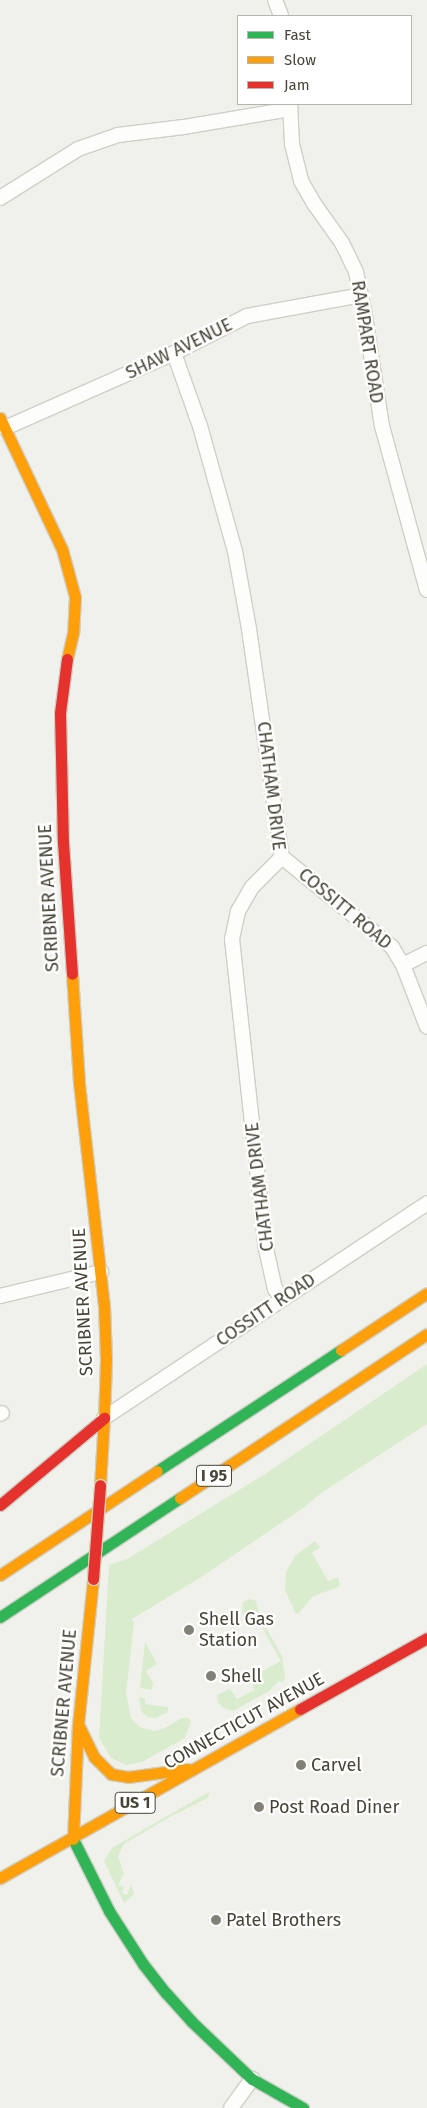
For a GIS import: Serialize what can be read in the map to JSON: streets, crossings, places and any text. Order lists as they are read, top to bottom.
{
  "streets": {
    "main road": [
      "SCRIBNER AVENUE",
      "I 95",
      "CONNECTICUT AVENUE",
      "US 1"
    ],
    "street": [
      "RAMPART ROAD",
      "SHAW AVENUE",
      "CHATHAM DRIVE",
      "COSSITT ROAD"
    ]
  },
  "crossings": [
    ["RAMPART ROAD", "SHAW AVENUE"],
    ["SHAW AVENUE", "CHATHAM DRIVE"],
    ["SHAW AVENUE", "SCRIBNER AVENUE"],
    ["CHATHAM DRIVE", "COSSITT ROAD"],
    ["SCRIBNER AVENUE", "COSSITT ROAD"],
    ["SCRIBNER AVENUE", "CONNECTICUT AVENUE"]
  ],
  "places": [
    "Shell Gas Station",
    "Shell",
    "Carvel",
    "Post Road Diner",
    "Patel Brothers"
  ],
  "legend": ["Fast", "Slow", "Jam"]
}
